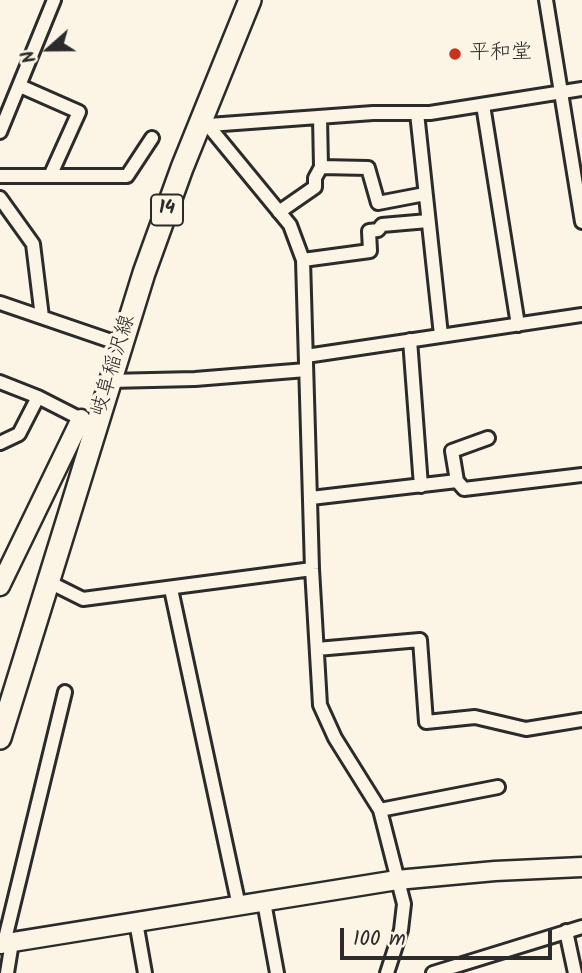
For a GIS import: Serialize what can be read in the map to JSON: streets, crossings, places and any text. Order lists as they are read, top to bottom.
{
  "streets": {
    "main road": ["14", "岐阜稲沢線"]
  },
  "places": ["平和堂"],
  "scale_bar": "100 m",
  "north": "left"
}
